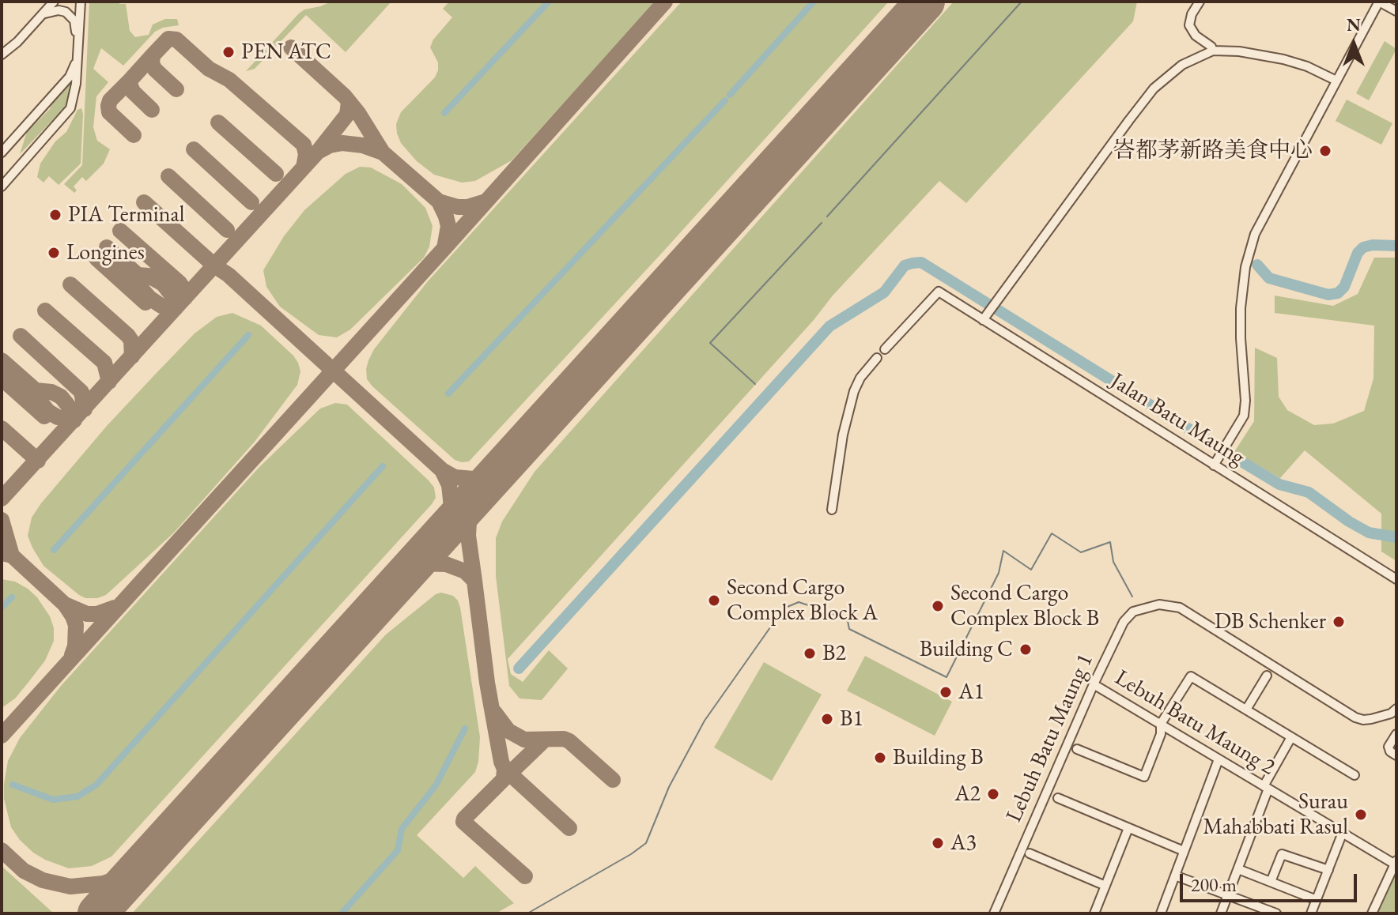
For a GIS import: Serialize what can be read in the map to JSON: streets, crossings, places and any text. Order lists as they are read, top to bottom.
{
  "streets": {
    "street": ["Jalan Batu Maung", "Lebuh Batu Maung 2", "Lebuh Batu Maung 1"]
  },
  "crossings": [
    ["Lebuh Batu Maung 2", "Lebuh Batu Maung 1"]
  ],
  "places": [
    "PEN ATC",
    "峇都茅新路美食中心",
    "PIA Terminal",
    "Longines",
    "Second Cargo Complex Block A",
    "Second Cargo Complex Block B",
    "DB Schenker",
    "Building C",
    "B2",
    "A1",
    "B1",
    "Building B",
    "A2",
    "Surau Mahabbati Rasul",
    "A3"
  ],
  "scale_bar": "200 m",
  "north": "top"
}
